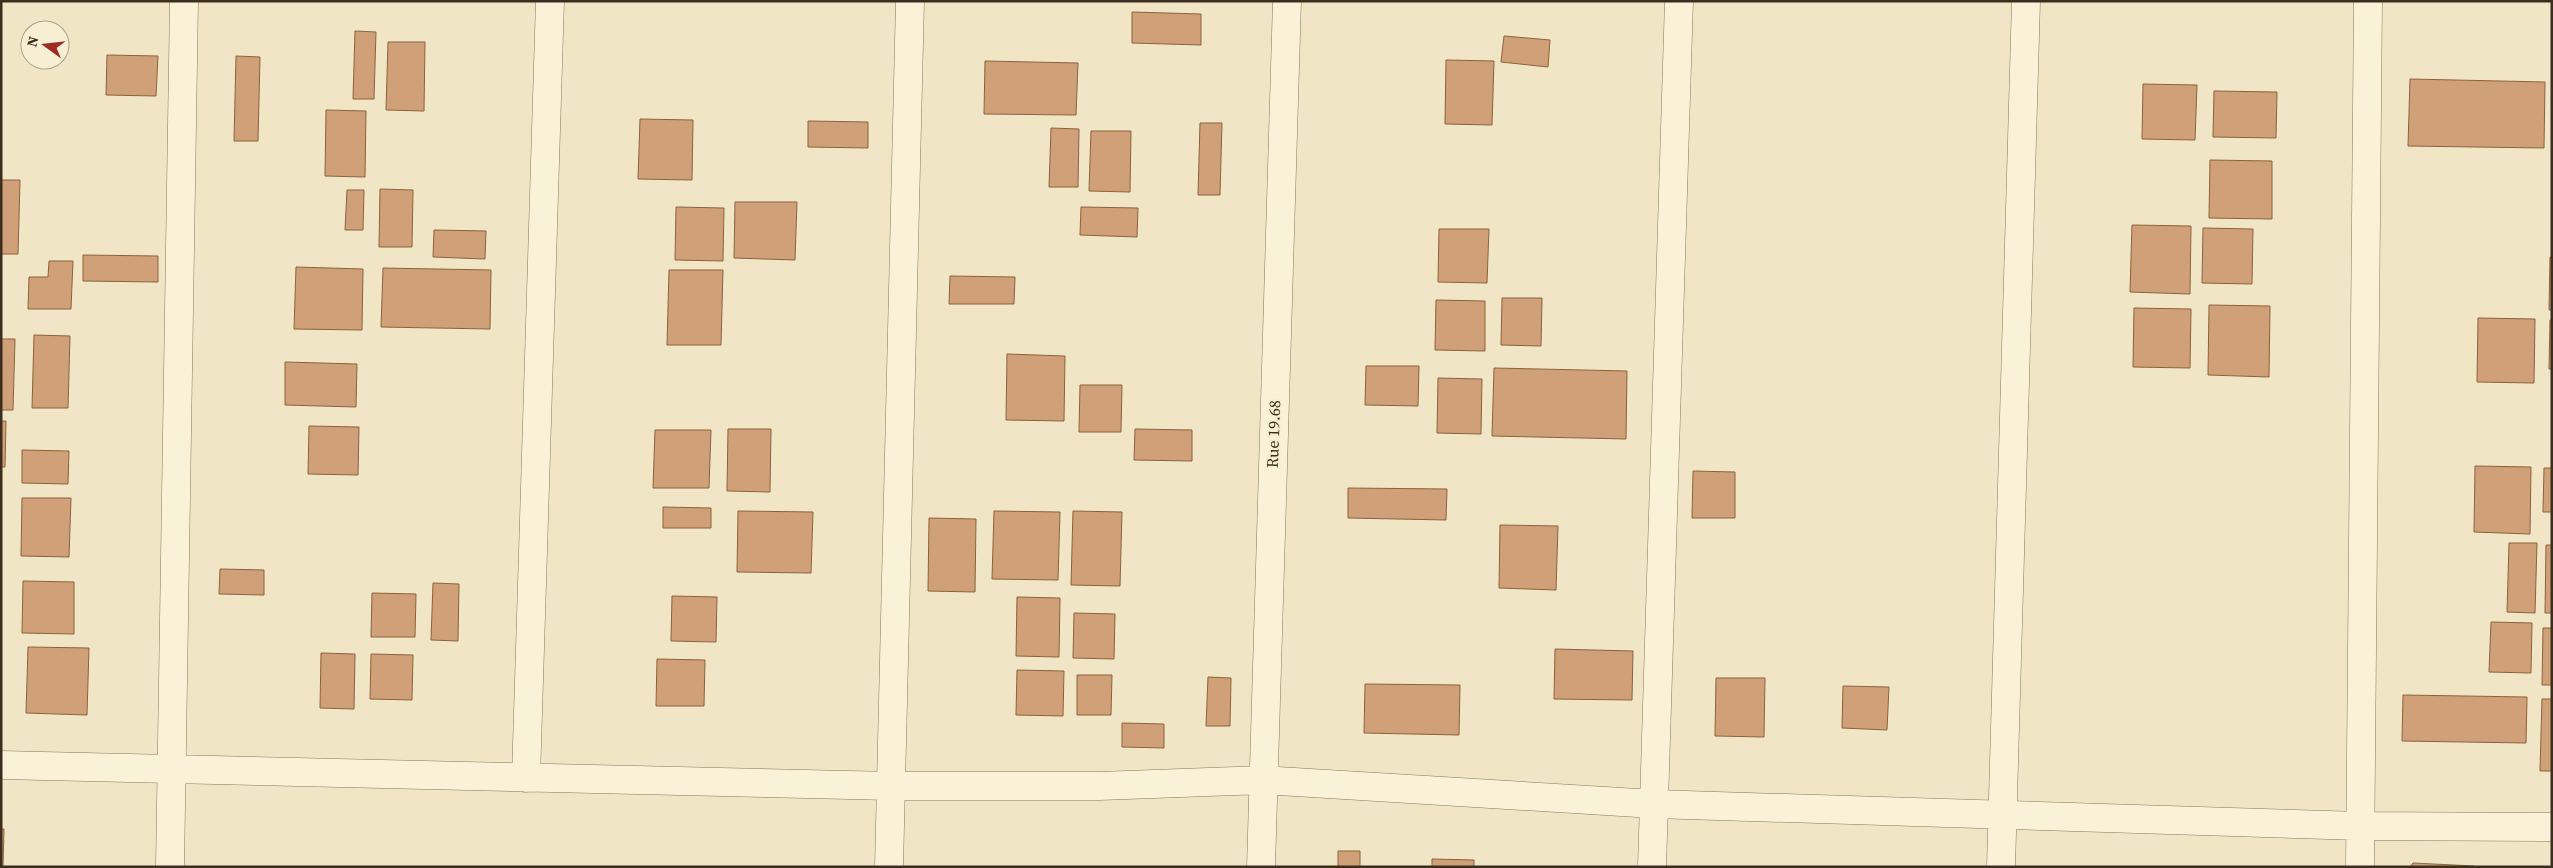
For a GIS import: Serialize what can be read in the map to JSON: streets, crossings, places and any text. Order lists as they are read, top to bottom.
{
  "streets": {
    "street": ["Rue 19.68"]
  },
  "north": "left"
}
